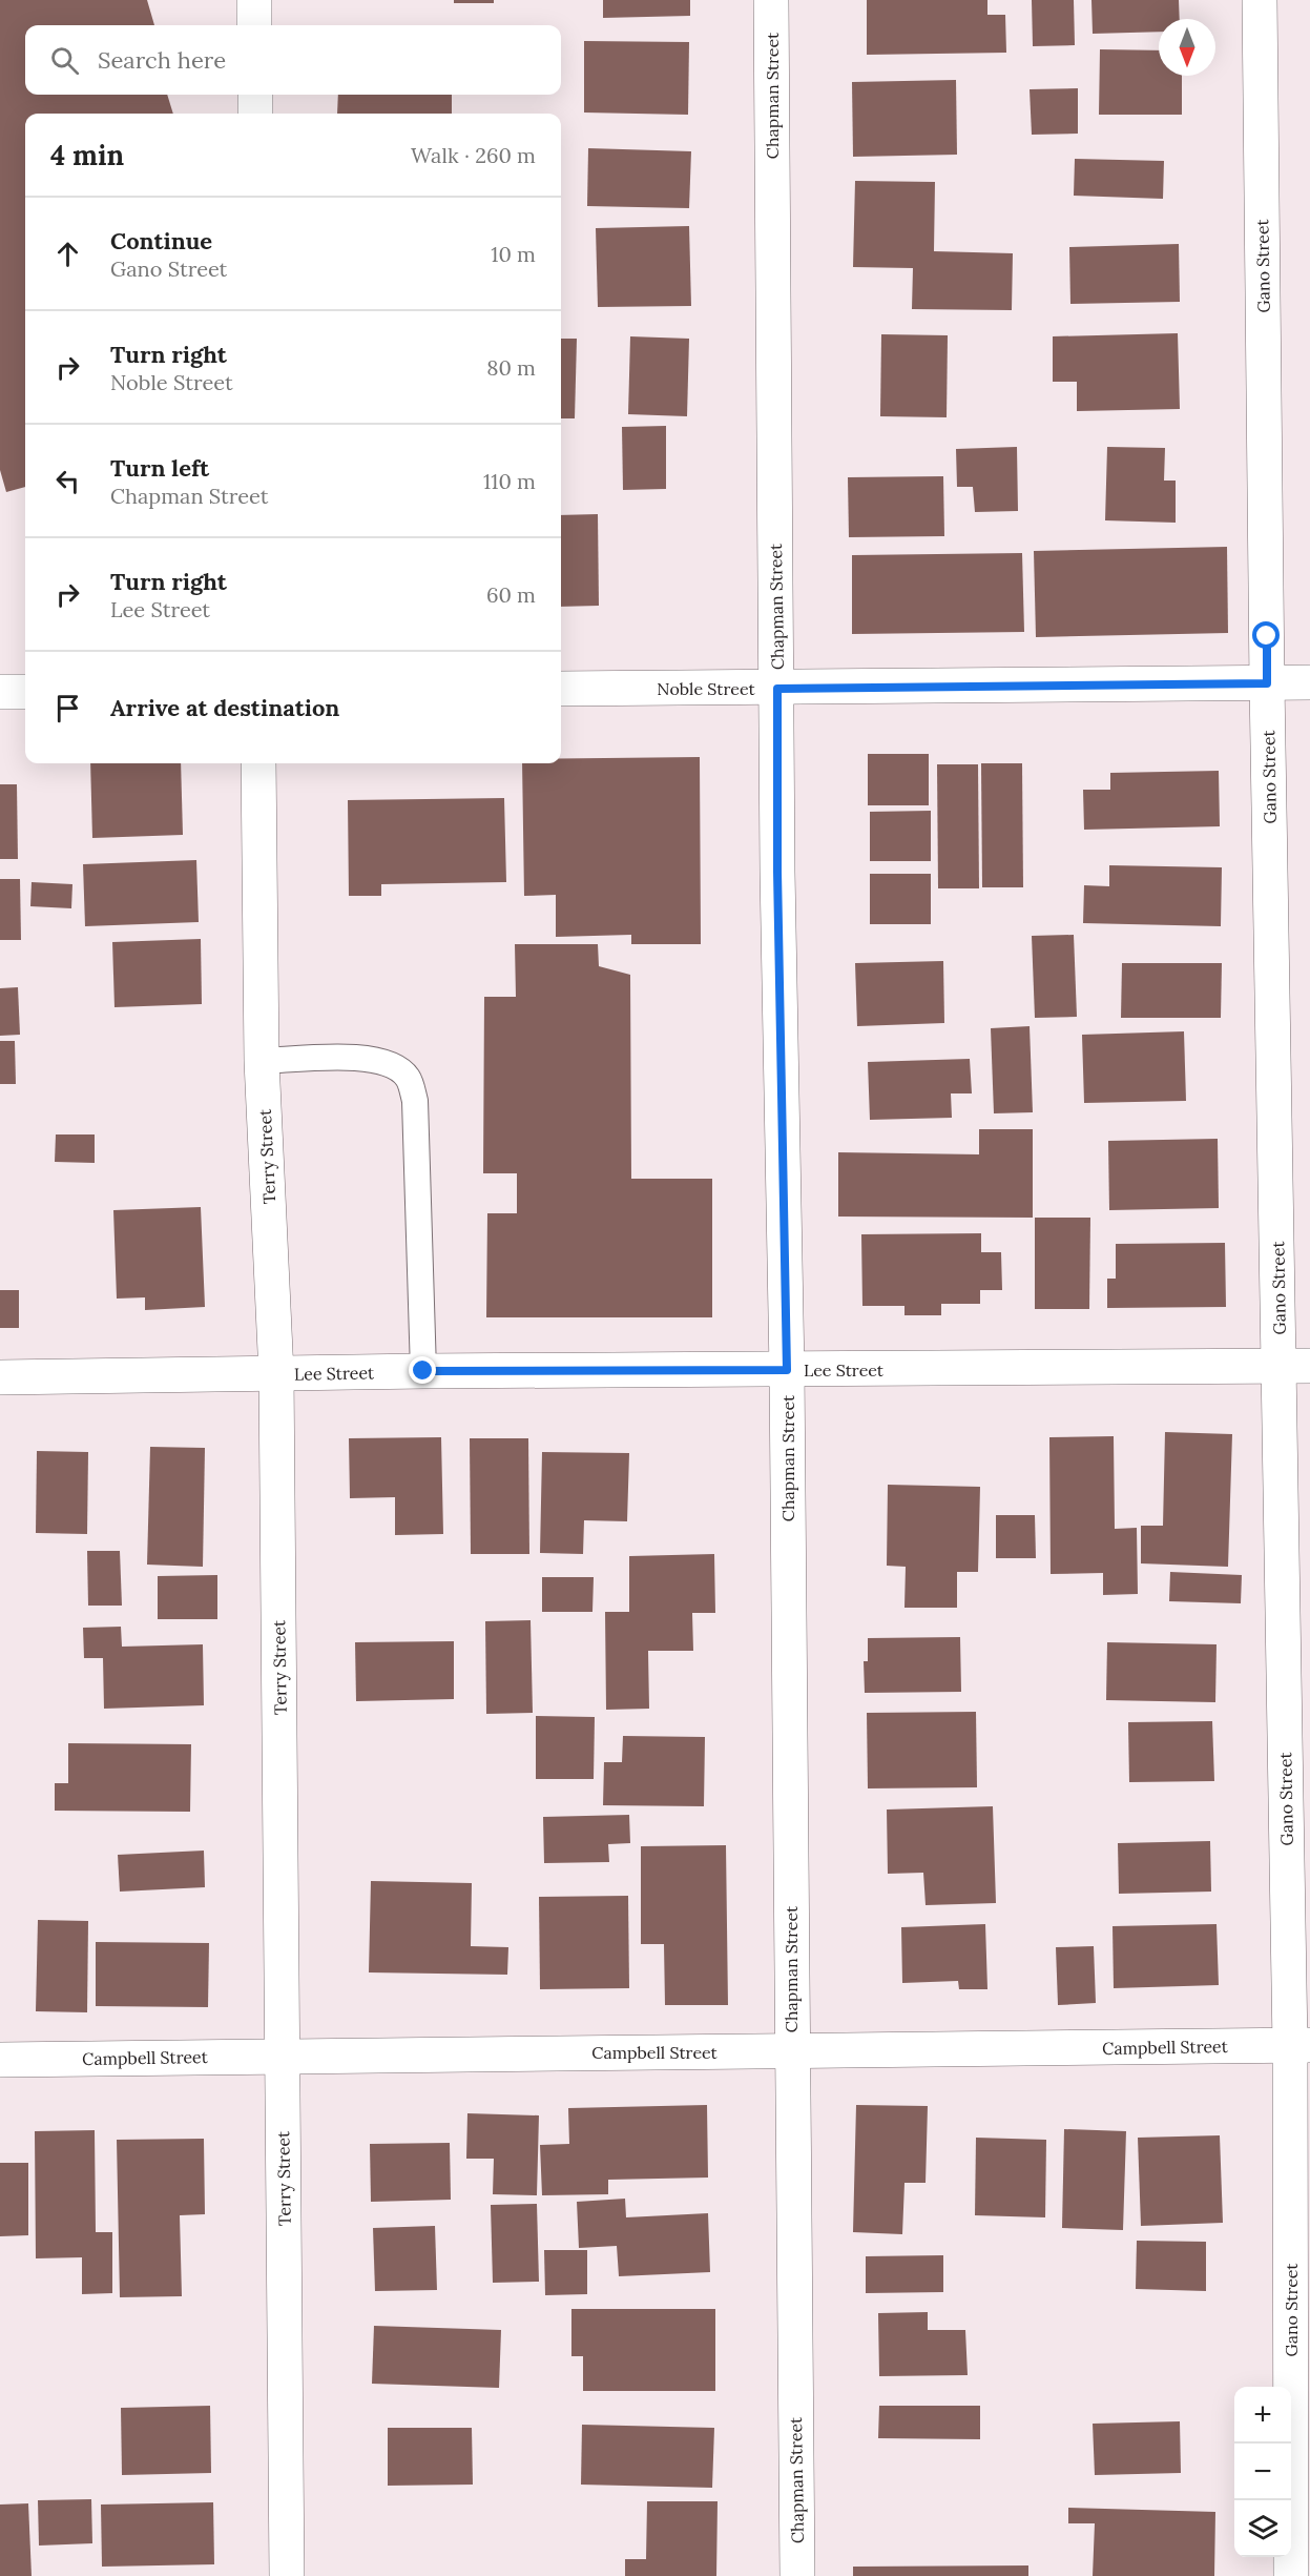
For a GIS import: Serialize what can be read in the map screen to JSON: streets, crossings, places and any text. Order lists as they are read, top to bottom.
{
  "streets": {
    "street": [
      "Chapman Street",
      "Gano Street",
      "Noble Street",
      "Terry Street",
      "Lee Street",
      "Campbell Street"
    ]
  },
  "crossings": [
    ["Chapman Street", "Noble Street"],
    ["Chapman Street", "Lee Street"],
    ["Chapman Street", "Campbell Street"],
    ["Gano Street", "Noble Street"],
    ["Gano Street", "Lee Street"],
    ["Gano Street", "Campbell Street"],
    ["Terry Street", "Lee Street"],
    ["Terry Street", "Campbell Street"]
  ],
  "north": "bottom",
  "page": {
    "search": "Search here",
    "heading": ["4 min", "Walk · 260 m"],
    "list": [
      ["Continue", "Gano Street", "10 m"],
      ["Turn right", "Noble Street", "80 m"],
      ["Turn left", "Chapman Street", "110 m"],
      ["Turn right", "Lee Street", "60 m"],
      "Arrive at destination"
    ],
    "map_buttons": ["+", "−"]
  }
}
